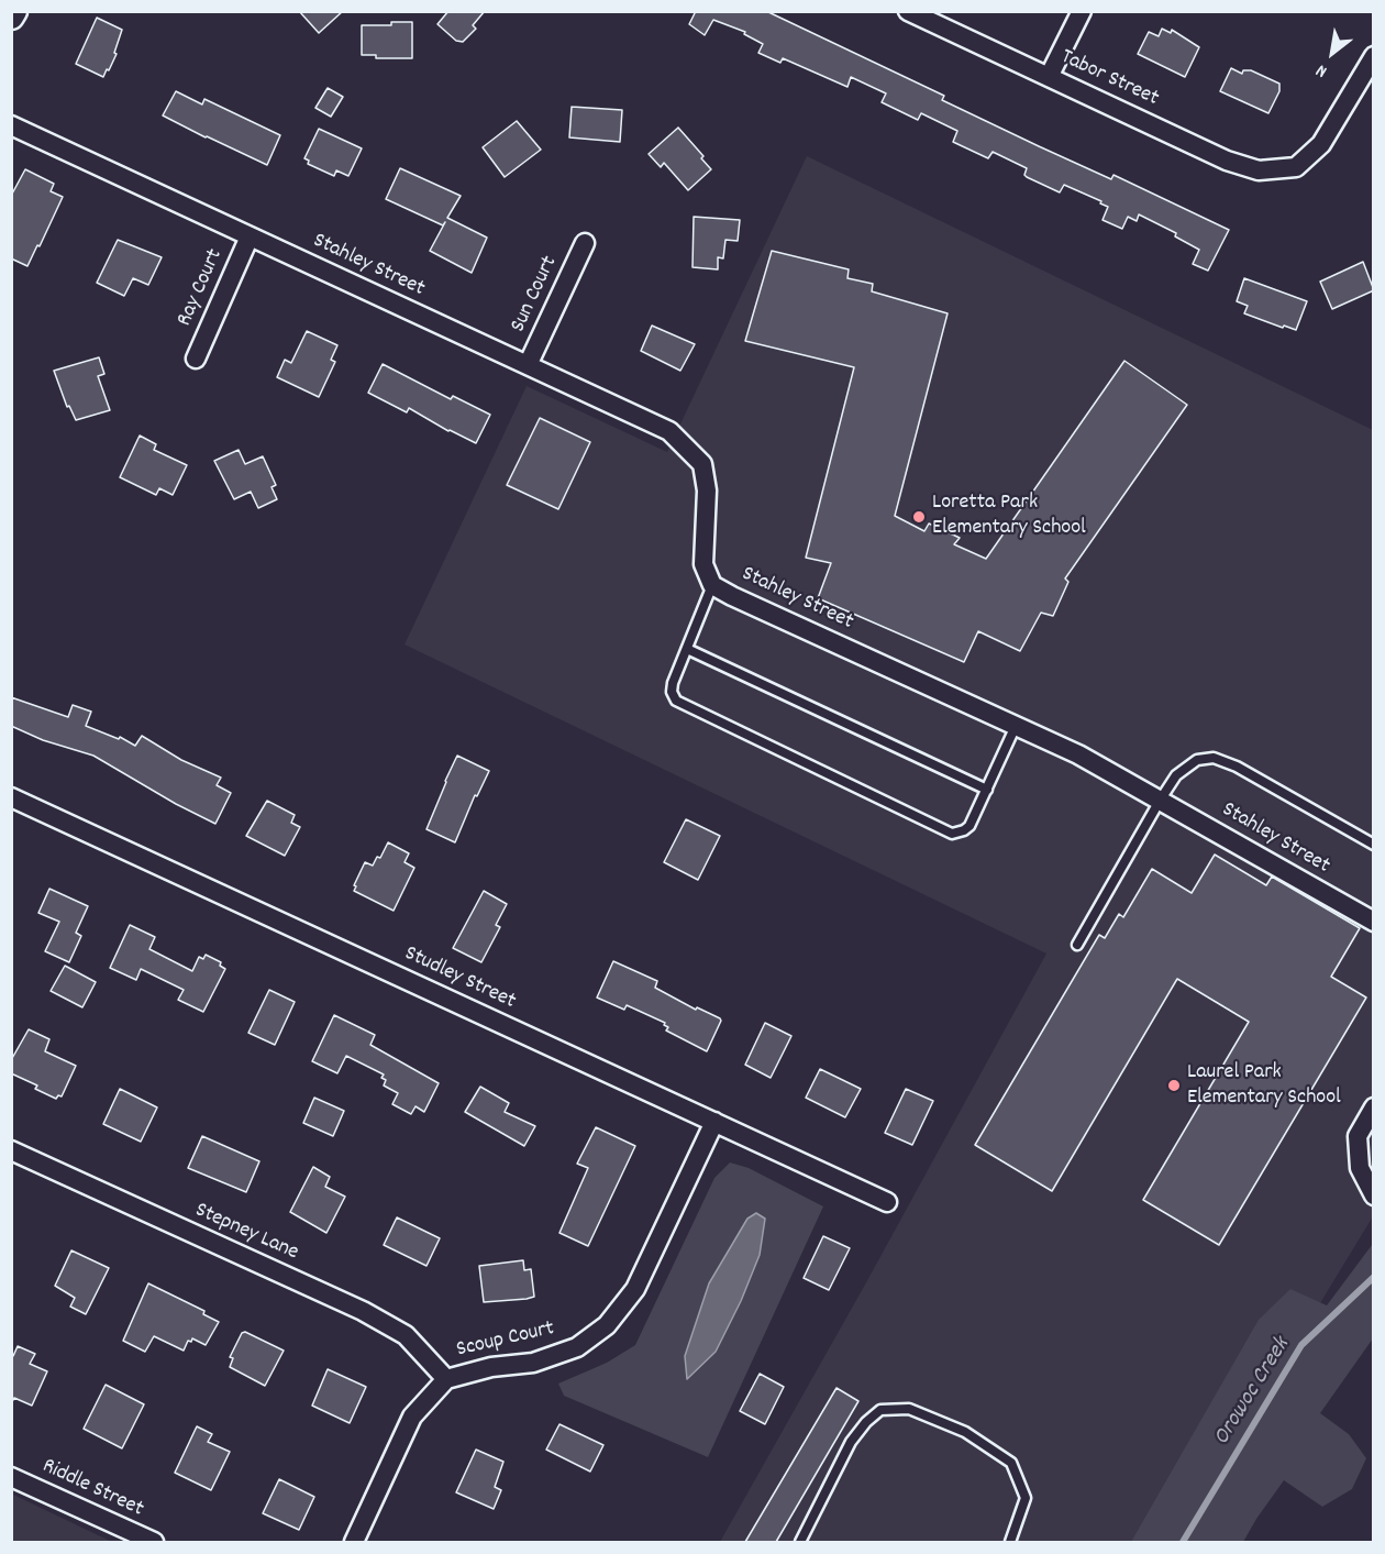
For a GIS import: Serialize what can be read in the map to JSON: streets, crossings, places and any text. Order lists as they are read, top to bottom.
{
  "streets": {
    "street": [
      "Tabor Street",
      "Stahley Street",
      "Ray Court",
      "Sun Court",
      "Studley Street",
      "Stepney Lane",
      "Scoup Court",
      "Riddle Street"
    ]
  },
  "crossings": [
    ["Stahley Street", "Ray Court"],
    ["Stahley Street", "Sun Court"],
    ["Studley Street", "Scoup Court"],
    ["Stepney Lane", "Scoup Court"]
  ],
  "water": ["Orowoc Creek"],
  "places": ["Loretta Park Elementary School", "Laurel Park Elementary School"],
  "north": "bottom left"
}
